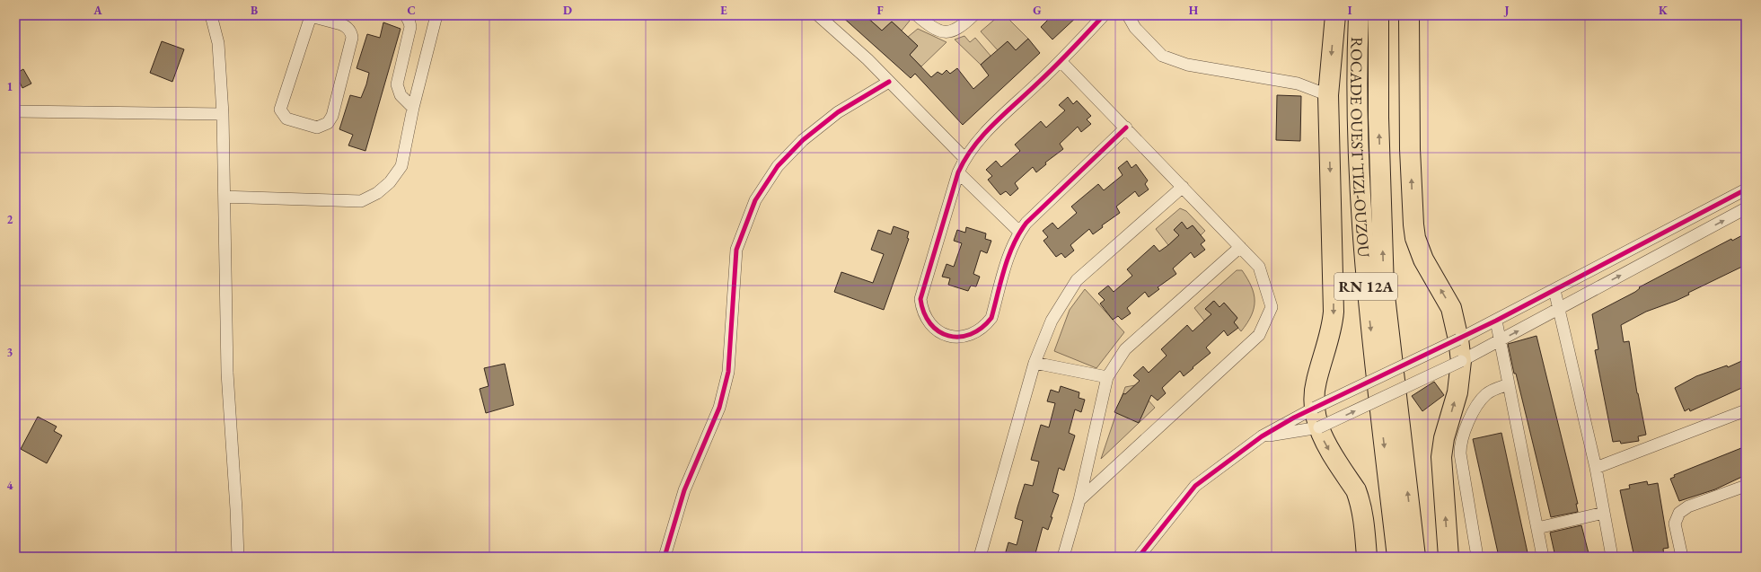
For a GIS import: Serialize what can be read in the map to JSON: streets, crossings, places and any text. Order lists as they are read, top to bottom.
{
  "streets": {
    "highway": ["ROCADE OUEST TIZI-OUZOU", "RN 12A"]
  },
  "grid": {
    "columns": [
      "A",
      "B",
      "C",
      "D",
      "E",
      "F",
      "G",
      "H",
      "I",
      "J",
      "K"
    ],
    "rows": [
      "1",
      "2",
      "3",
      "4"
    ]
  }
}
